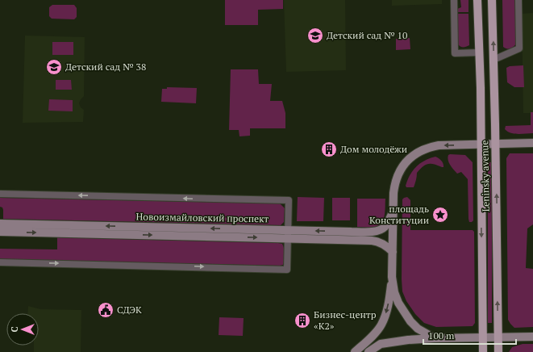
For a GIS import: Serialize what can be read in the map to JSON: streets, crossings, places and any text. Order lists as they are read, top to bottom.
{
  "streets": {
    "main road": ["Leninsky avenue"],
    "street": ["Новоизмайловский проспект"]
  },
  "places": {
    "school or university": ["Детский сад № 10", "Детский сад № 38"],
    "building": ["Дом молодёжи", "Бизнес-центр «К2»"],
    "place": ["площадь Конституции"],
    "public building": ["СДЭК"]
  },
  "scale_bar": "100 m",
  "north": "left"
}
